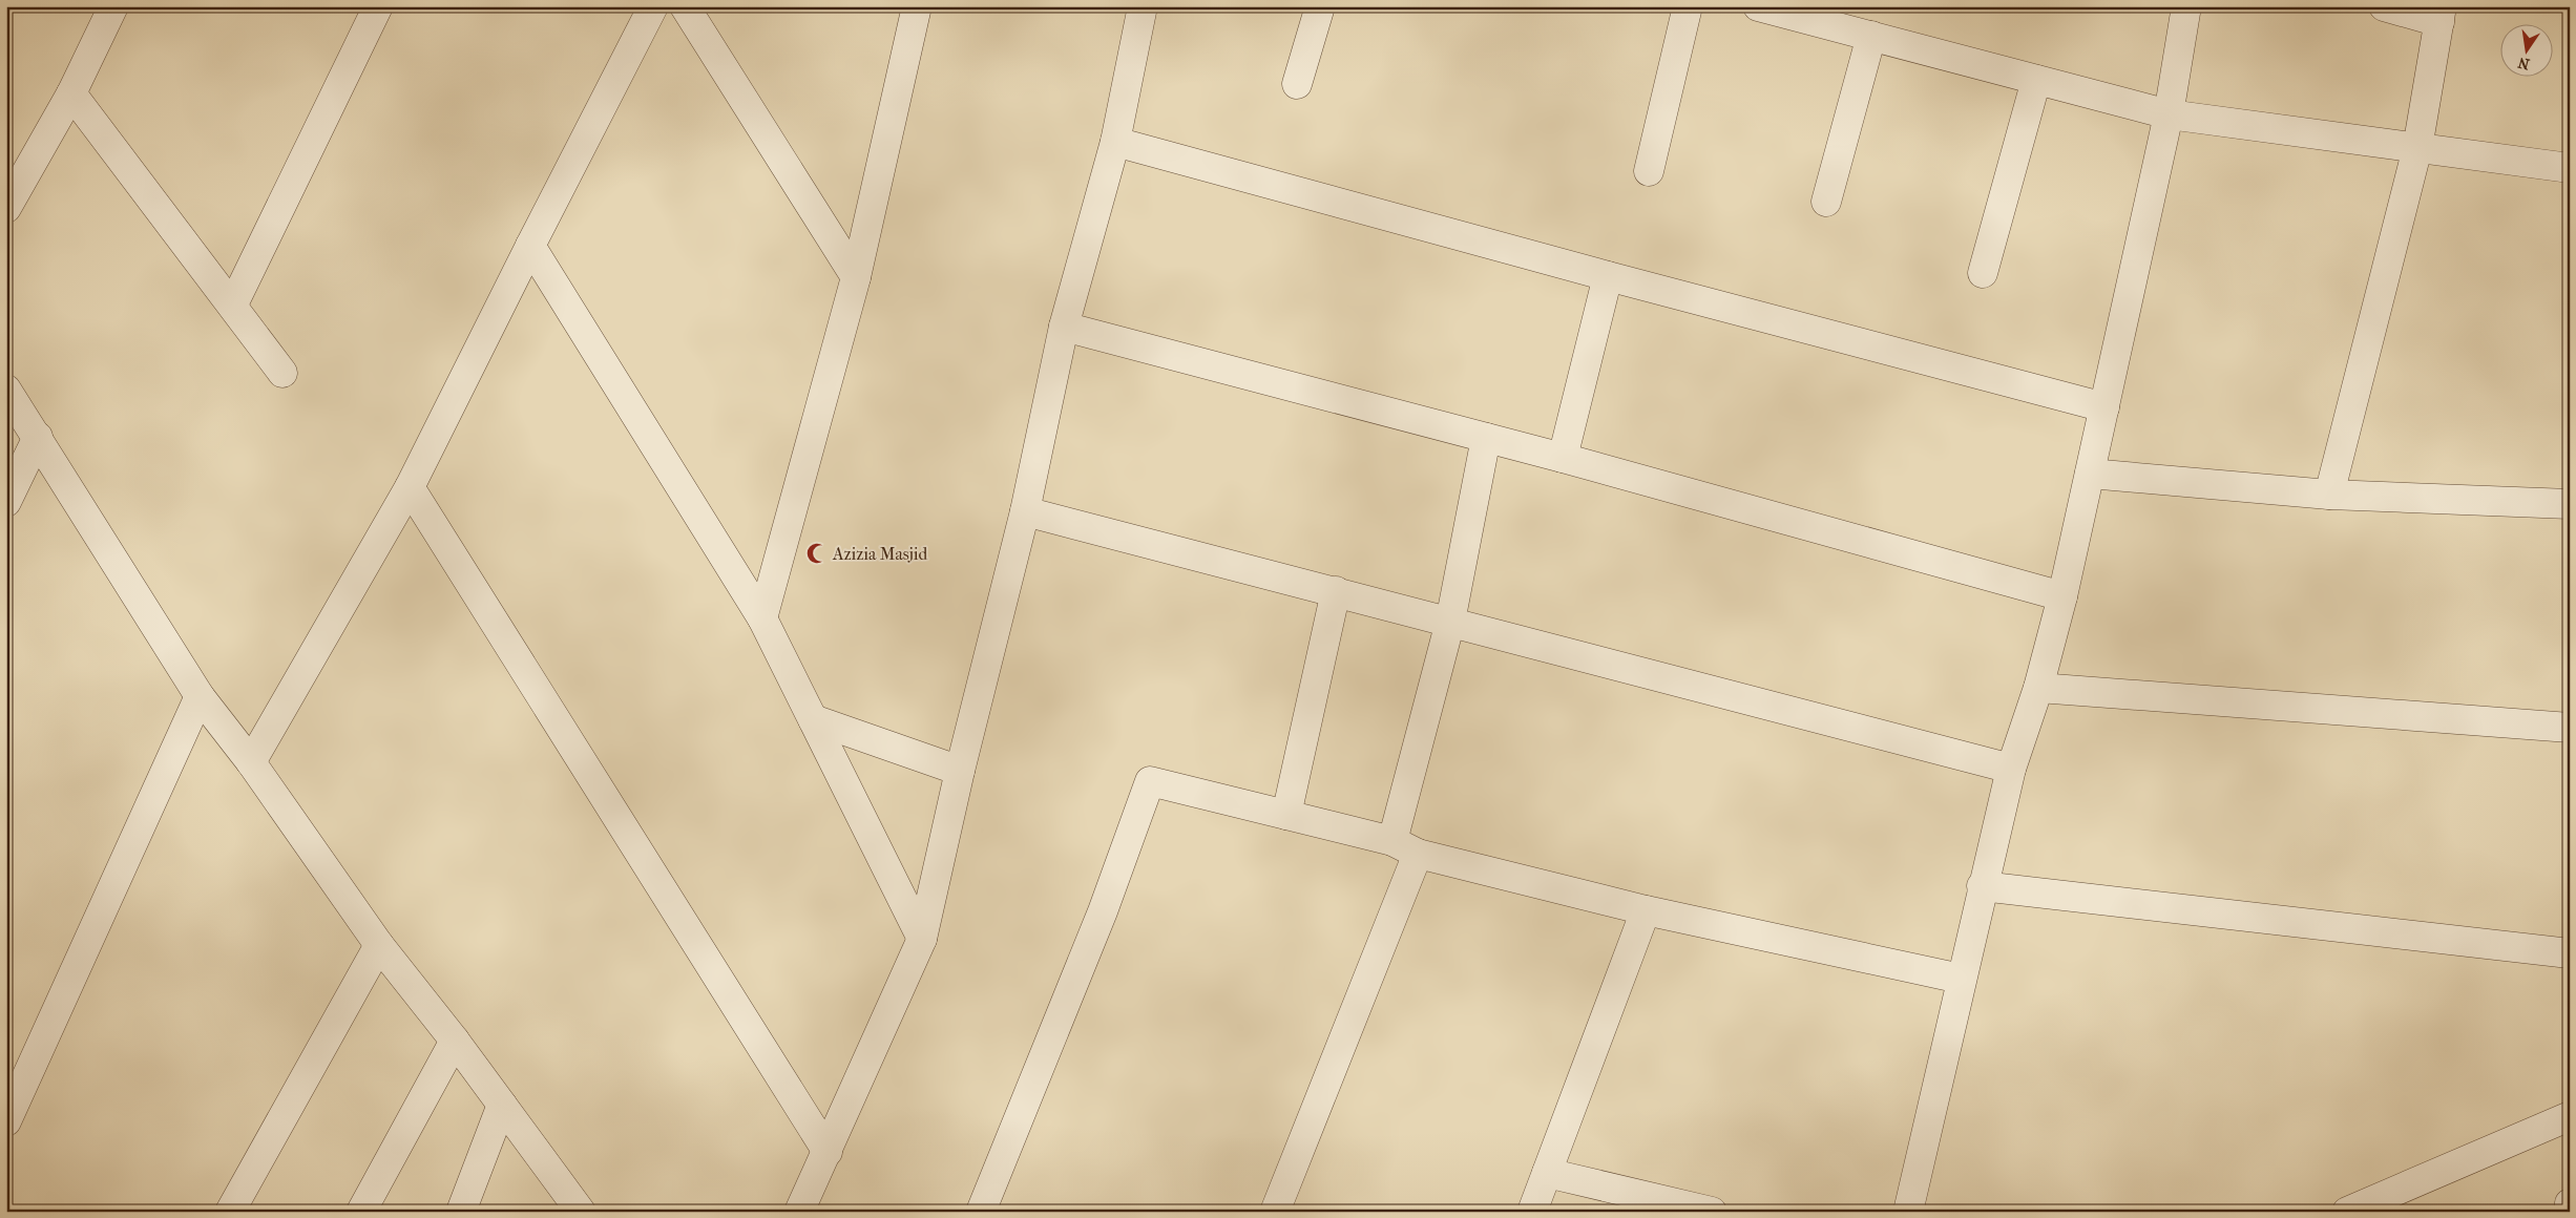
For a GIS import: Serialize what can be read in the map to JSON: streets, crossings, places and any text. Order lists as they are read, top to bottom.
{
  "places": {
    "mosque": ["Azizia Masjid"]
  },
  "north": "bottom"
}
